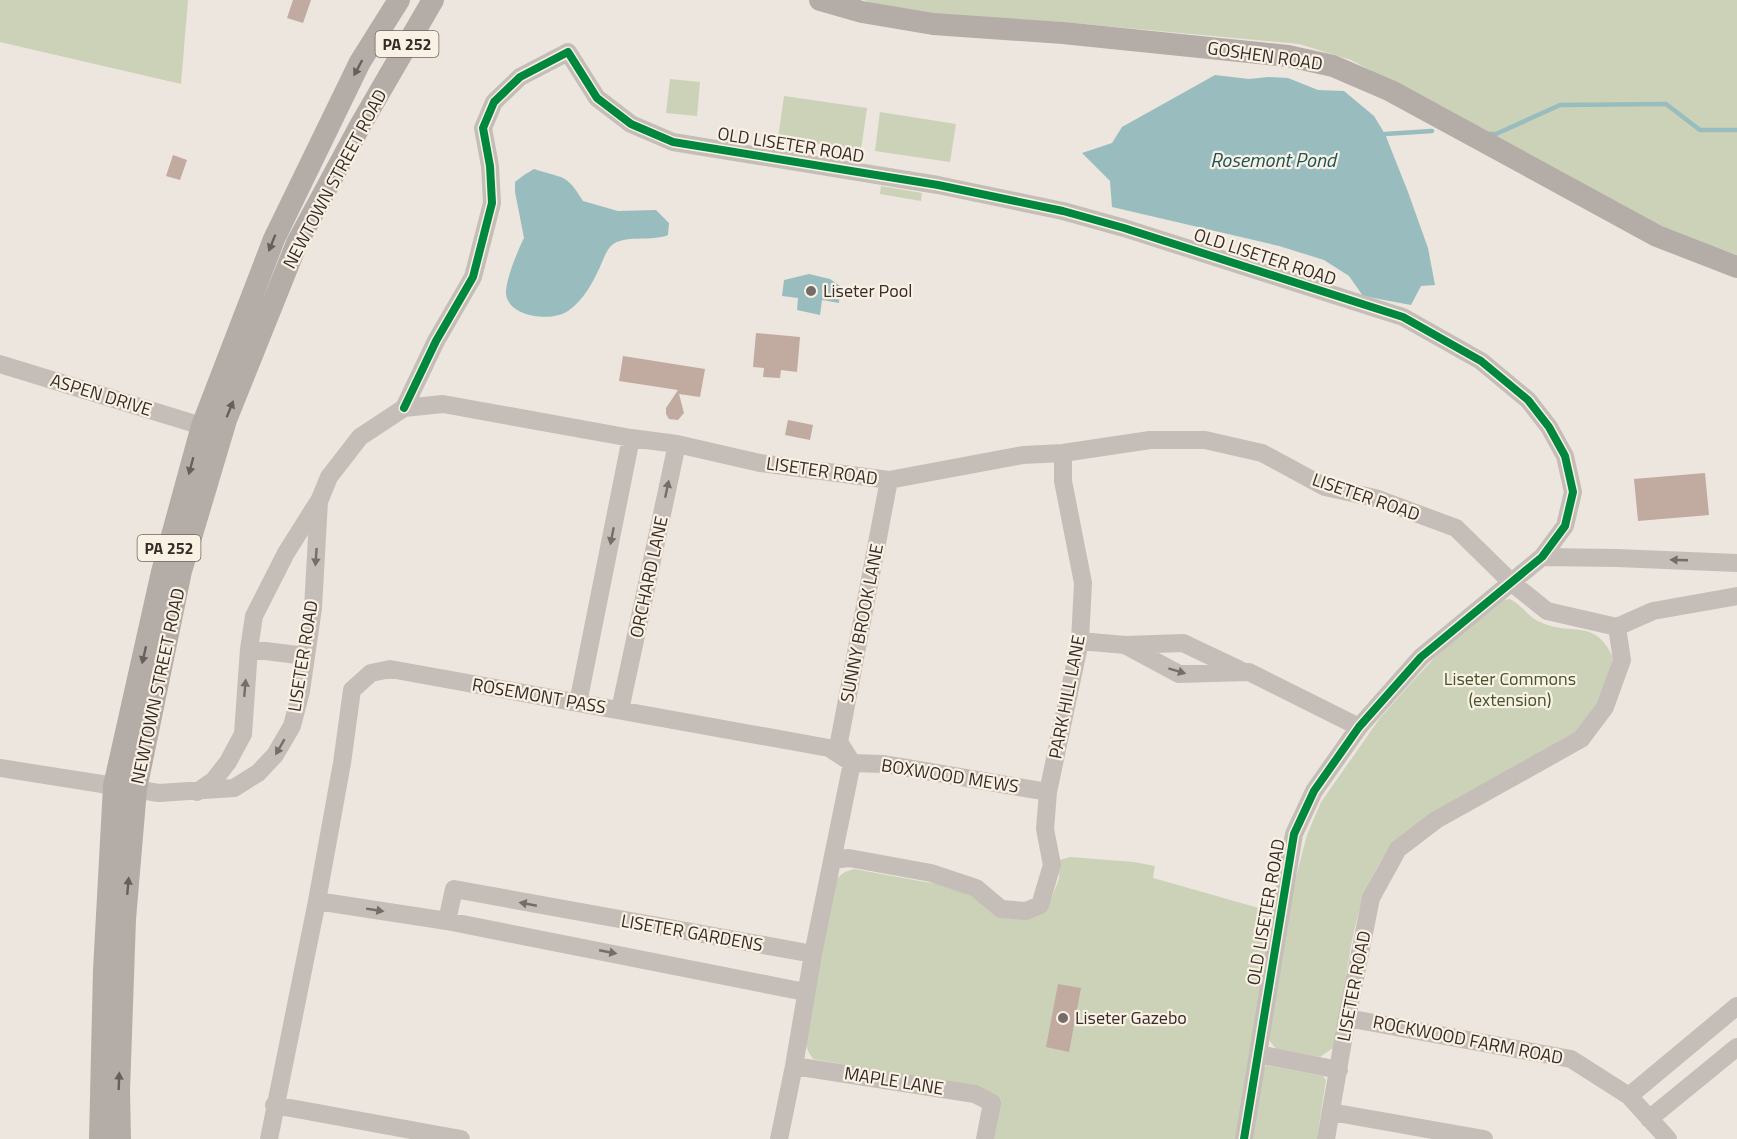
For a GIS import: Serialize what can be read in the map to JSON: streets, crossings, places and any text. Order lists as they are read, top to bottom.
{
  "streets": {
    "main road": ["PA 252", "GOSHEN ROAD", "NEWTOWN STREET ROAD"],
    "street": [
      "OLD LISETER ROAD",
      "ASPEN DRIVE",
      "LISETER ROAD",
      "ORCHARD LANE",
      "SUNNY BROOK LANE",
      "ROSEMONT PASS",
      "PARK HILL LANE",
      "BOXWOOD MEWS",
      "LISETER GARDENS",
      "ROCKWOOD FARM ROAD",
      "MAPLE LANE"
    ]
  },
  "crossings": [
    ["OLD LISETER ROAD", "LISETER ROAD"],
    ["NEWTOWN STREET ROAD", "ASPEN DRIVE"],
    ["NEWTOWN STREET ROAD", "LISETER ROAD"],
    ["LISETER ROAD", "ORCHARD LANE"],
    ["LISETER ROAD", "SUNNY BROOK LANE"],
    ["LISETER ROAD", "PARK HILL LANE"],
    ["LISETER ROAD", "ROCKWOOD FARM ROAD"],
    ["ORCHARD LANE", "ROSEMONT PASS"],
    ["SUNNY BROOK LANE", "ROSEMONT PASS"],
    ["SUNNY BROOK LANE", "BOXWOOD MEWS"],
    ["ROSEMONT PASS", "BOXWOOD MEWS"],
    ["ROSEMONT PASS", "LISETER GARDENS"],
    ["PARK HILL LANE", "BOXWOOD MEWS"]
  ],
  "water": ["Rosemont Pond"],
  "parks": ["Liseter Commons (extension)"],
  "places": ["Liseter Pool", "Liseter Gazebo"]
}
